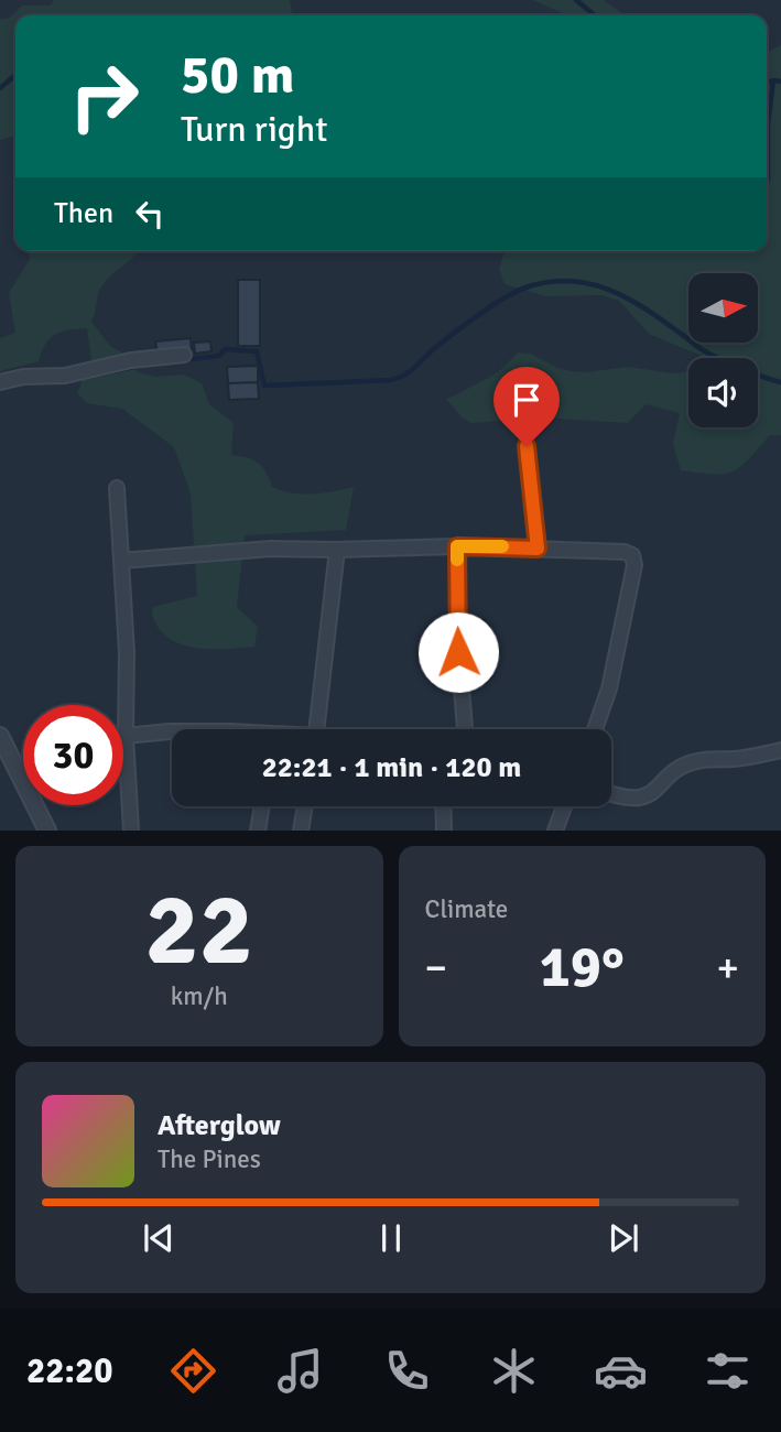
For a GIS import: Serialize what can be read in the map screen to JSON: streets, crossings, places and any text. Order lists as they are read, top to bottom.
{
  "north": "right",
  "page": {
    "turn": ["50 m", "Turn right"],
    "then": "Then",
    "limit": "30",
    "trip": "22:21 · 1 min · 120 m",
    "tile": [
      ["22", "km/h"],
      "Climate"
    ],
    "heat": ["−", "19°", "+"],
    "song": ["Afterglow", "The Pines"],
    "tabs": "22:20"
  }
}
